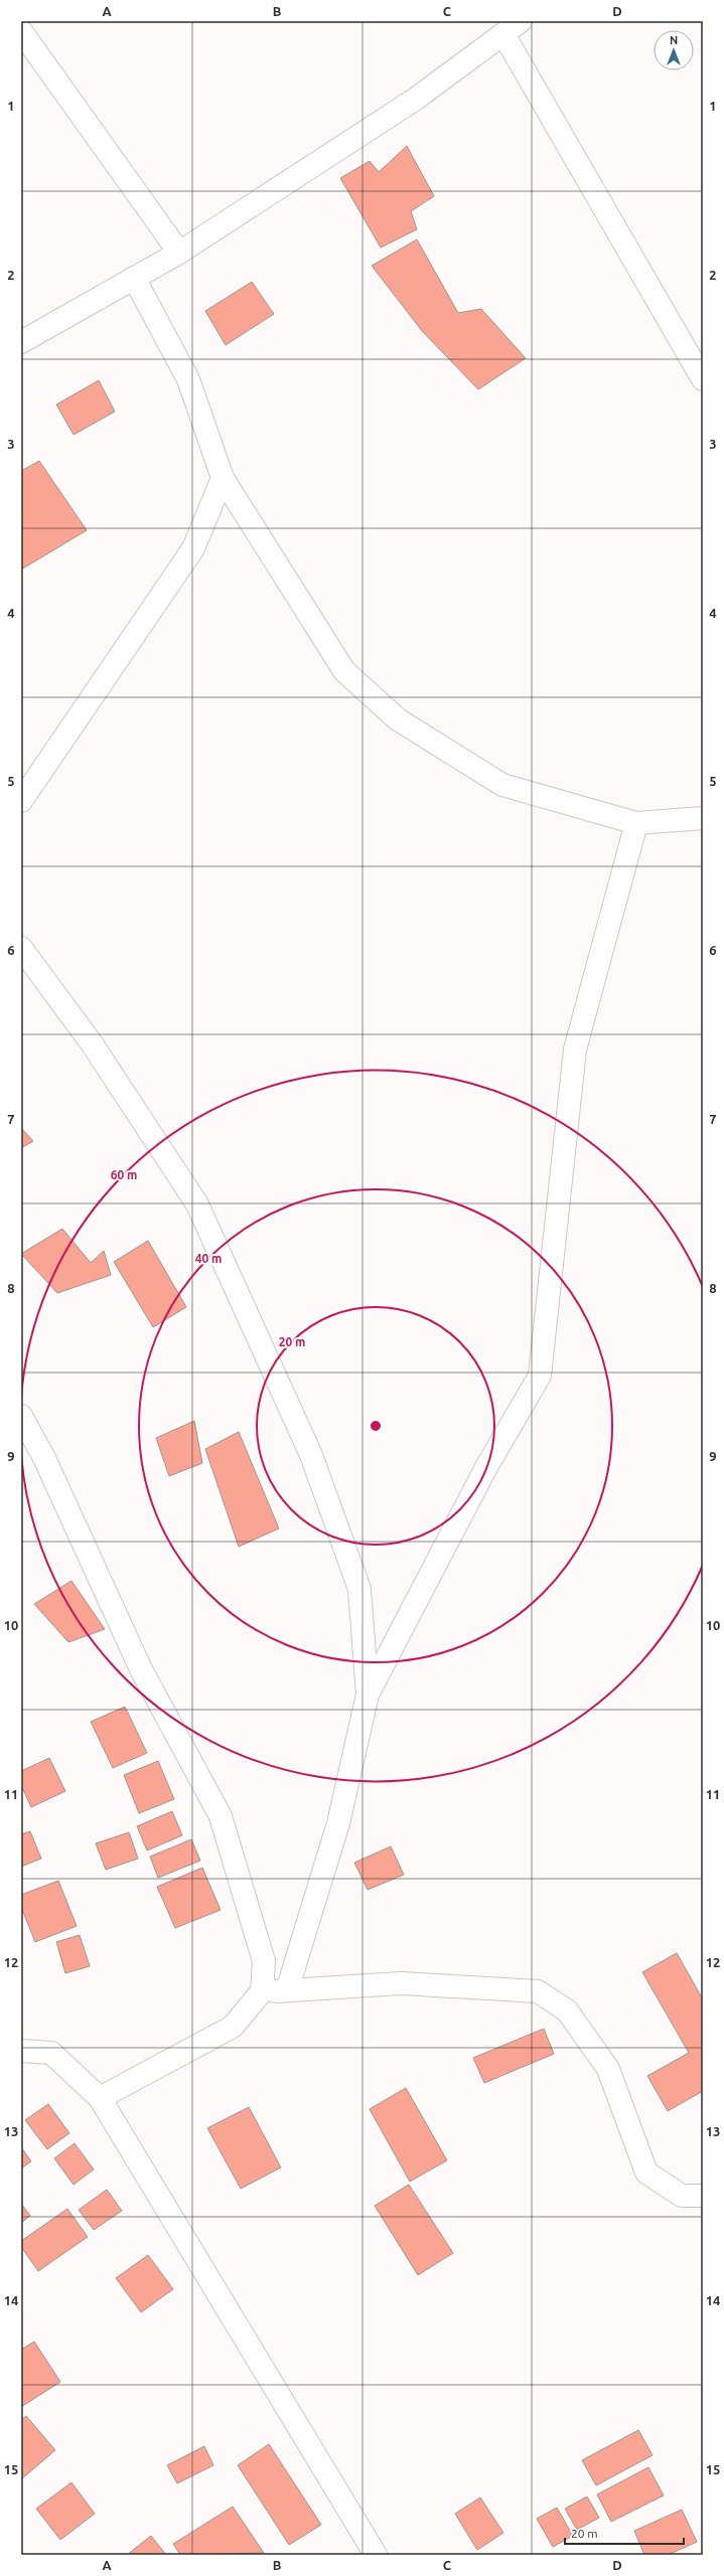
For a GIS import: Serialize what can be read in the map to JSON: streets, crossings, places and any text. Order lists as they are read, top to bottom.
{
  "scale_bar": "20 m",
  "north": "top",
  "grid": {
    "columns": [
      "A",
      "B",
      "C",
      "D"
    ],
    "rows": [
      "1",
      "2",
      "3",
      "4",
      "5",
      "6",
      "7",
      "8",
      "9",
      "10",
      "11",
      "12",
      "13",
      "14",
      "15"
    ]
  },
  "rings": ["60 m", "40 m", "20 m"]
}
